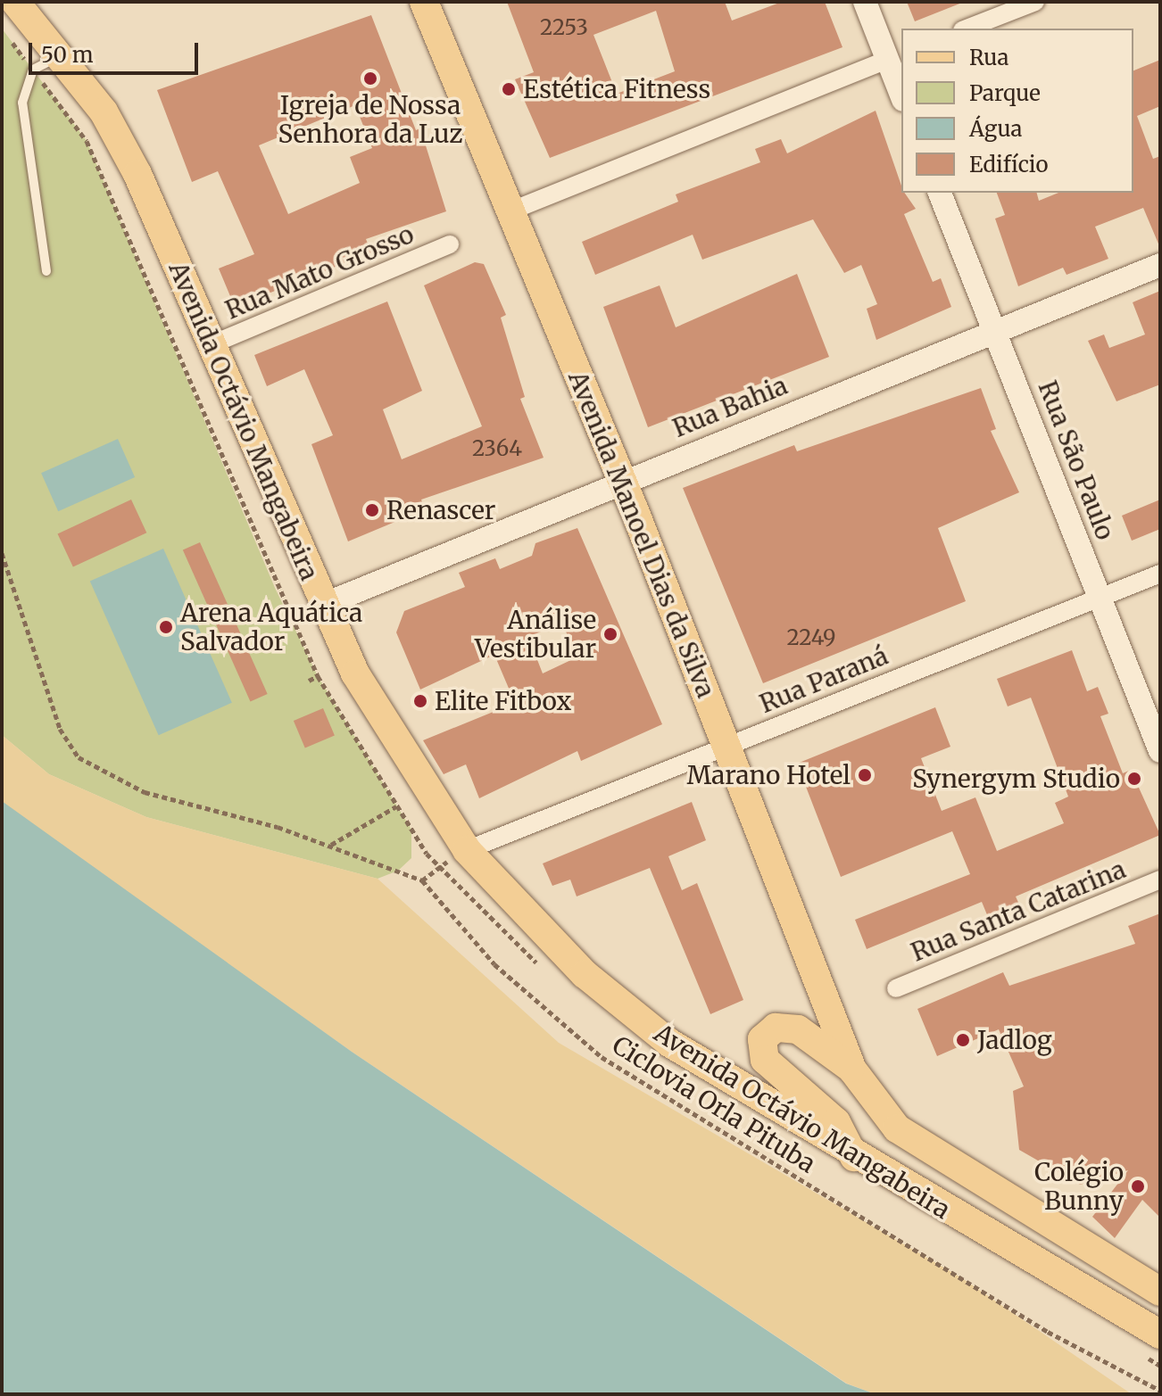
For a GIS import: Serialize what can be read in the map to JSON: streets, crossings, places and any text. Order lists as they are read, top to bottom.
{
  "streets": {
    "main road": ["Avenida Octávio Mangabeira", "Avenida Manoel Dias da Silva"],
    "street": [
      "Rua Mato Grosso",
      "Rua Bahia",
      "Rua São Paulo",
      "Rua Paraná",
      "Rua Santa Catarina"
    ],
    "path": ["Ciclovia Orla Pituba"]
  },
  "crossings": [
    ["Rua Mato Grosso", "Avenida Octávio Mangabeira"],
    ["Rua Bahia", "Avenida Octávio Mangabeira"],
    ["Rua Bahia", "Rua São Paulo"],
    ["Rua Bahia", "Avenida Manoel Dias da Silva"],
    ["Avenida Octávio Mangabeira", "Avenida Manoel Dias da Silva"],
    ["Avenida Octávio Mangabeira", "Rua Paraná"],
    ["Rua São Paulo", "Rua Paraná"],
    ["Avenida Manoel Dias da Silva", "Rua Paraná"]
  ],
  "places": [
    "Igreja de Nossa Senhora da Luz",
    "Estética Fitness",
    "Renascer",
    "Arena Aquática Salvador",
    "Análise Vestibular",
    "Elite Fitbox",
    "Marano Hotel",
    "Synergym Studio",
    "Jadlog",
    "Colégio Bunny"
  ],
  "house_numbers": ["2253", "2364", "2249"],
  "legend": [
    "Rua",
    "Parque",
    "Água",
    "Edifício"
  ],
  "scale_bar": "50 m"
}
